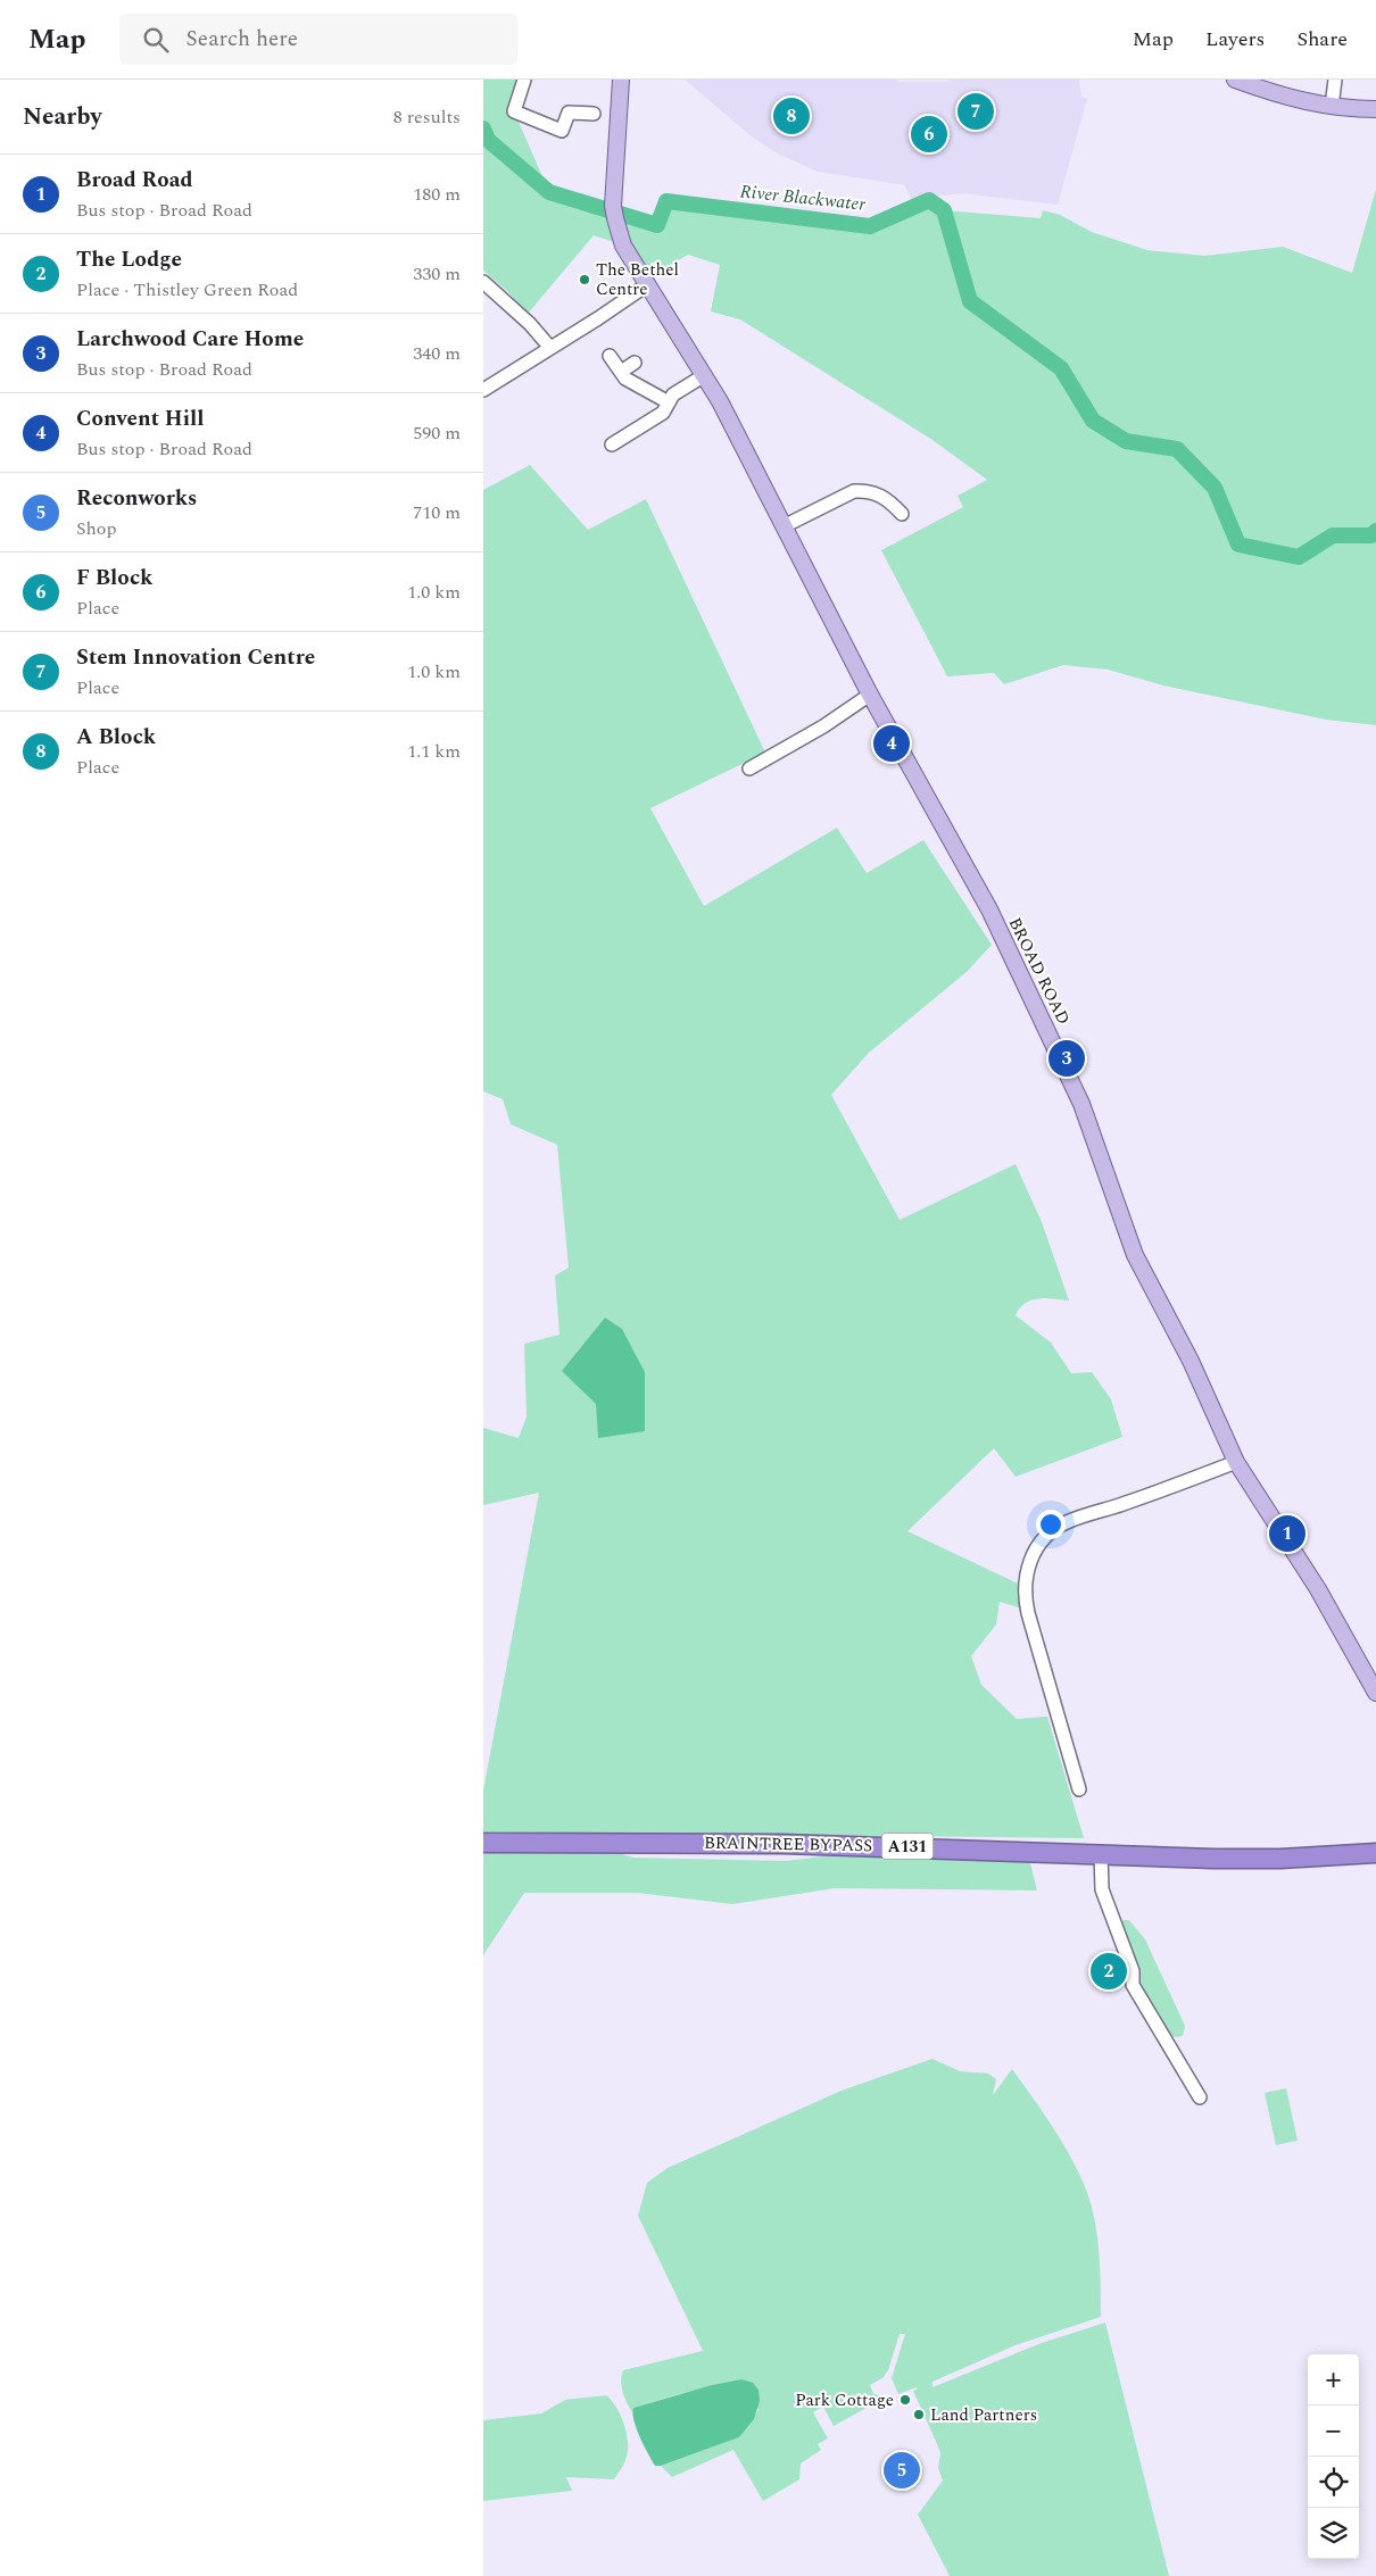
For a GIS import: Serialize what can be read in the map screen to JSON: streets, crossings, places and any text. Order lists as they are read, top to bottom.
{
  "streets": {
    "highway": ["BRAINTREE BYPASS", "A131"],
    "main road": ["BROAD ROAD"]
  },
  "water": ["River Blackwater"],
  "places": ["The Bethel Centre", "Park Cottage", "Land Partners"],
  "page": {
    "header": "Map",
    "search": "Search here",
    "nav": ["Map", "Layers", "Share"],
    "heading": ["Nearby", "8 results"],
    "pins": [
      "7",
      "8",
      "6",
      "4",
      "3",
      "1",
      "2",
      "5"
    ],
    "list": [
      {
        "mark": "1",
        "name": "Broad Road",
        "note": "Bus stop · Broad Road",
        "value": "180 m"
      },
      {
        "mark": "2",
        "name": "The Lodge",
        "note": "Place · Thistley Green Road",
        "value": "330 m"
      },
      {
        "mark": "3",
        "name": "Larchwood Care Home",
        "note": "Bus stop · Broad Road",
        "value": "340 m"
      },
      {
        "mark": "4",
        "name": "Convent Hill",
        "note": "Bus stop · Broad Road",
        "value": "590 m"
      },
      {
        "mark": "5",
        "name": "Reconworks",
        "note": "Shop",
        "value": "710 m"
      },
      {
        "mark": "6",
        "name": "F Block",
        "note": "Place",
        "value": "1.0 km"
      },
      {
        "mark": "7",
        "name": "Stem Innovation Centre",
        "note": "Place",
        "value": "1.0 km"
      },
      {
        "mark": "8",
        "name": "A Block",
        "note": "Place",
        "value": "1.1 km"
      }
    ],
    "map_buttons": ["+", "−"]
  }
}
